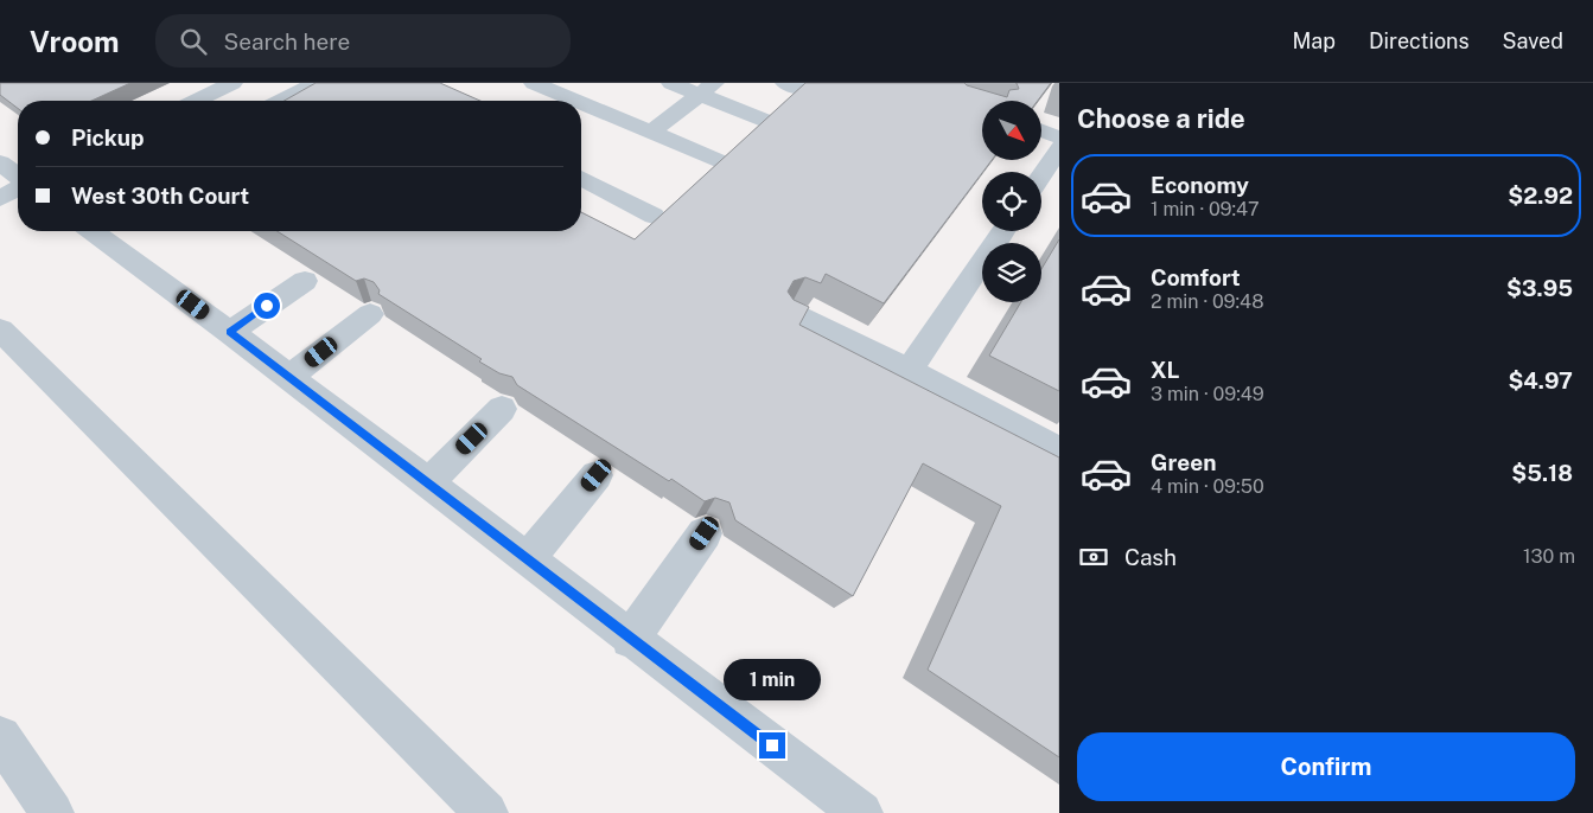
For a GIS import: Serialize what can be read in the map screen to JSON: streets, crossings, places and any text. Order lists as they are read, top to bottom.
{
  "north": "bottom right",
  "page": {
    "header": "Vroom",
    "search": "Search here",
    "nav": ["Map", "Directions", "Saved"],
    "heading": "Choose a ride",
    "banner": ["Pickup", "West 30th Court"],
    "list": [
      {
        "name": "Economy",
        "note": "1 min · 09:47",
        "value": "$2.92"
      },
      {
        "name": "Comfort",
        "note": "2 min · 09:48",
        "value": "$3.95"
      },
      {
        "name": "XL",
        "note": "3 min · 09:49",
        "value": "$4.97"
      },
      {
        "name": "Green",
        "note": "4 min · 09:50",
        "value": "$5.18"
      }
    ],
    "pay": ["Cash", "130 m"],
    "bubble": "1 min",
    "buttons": "Confirm"
  }
}
